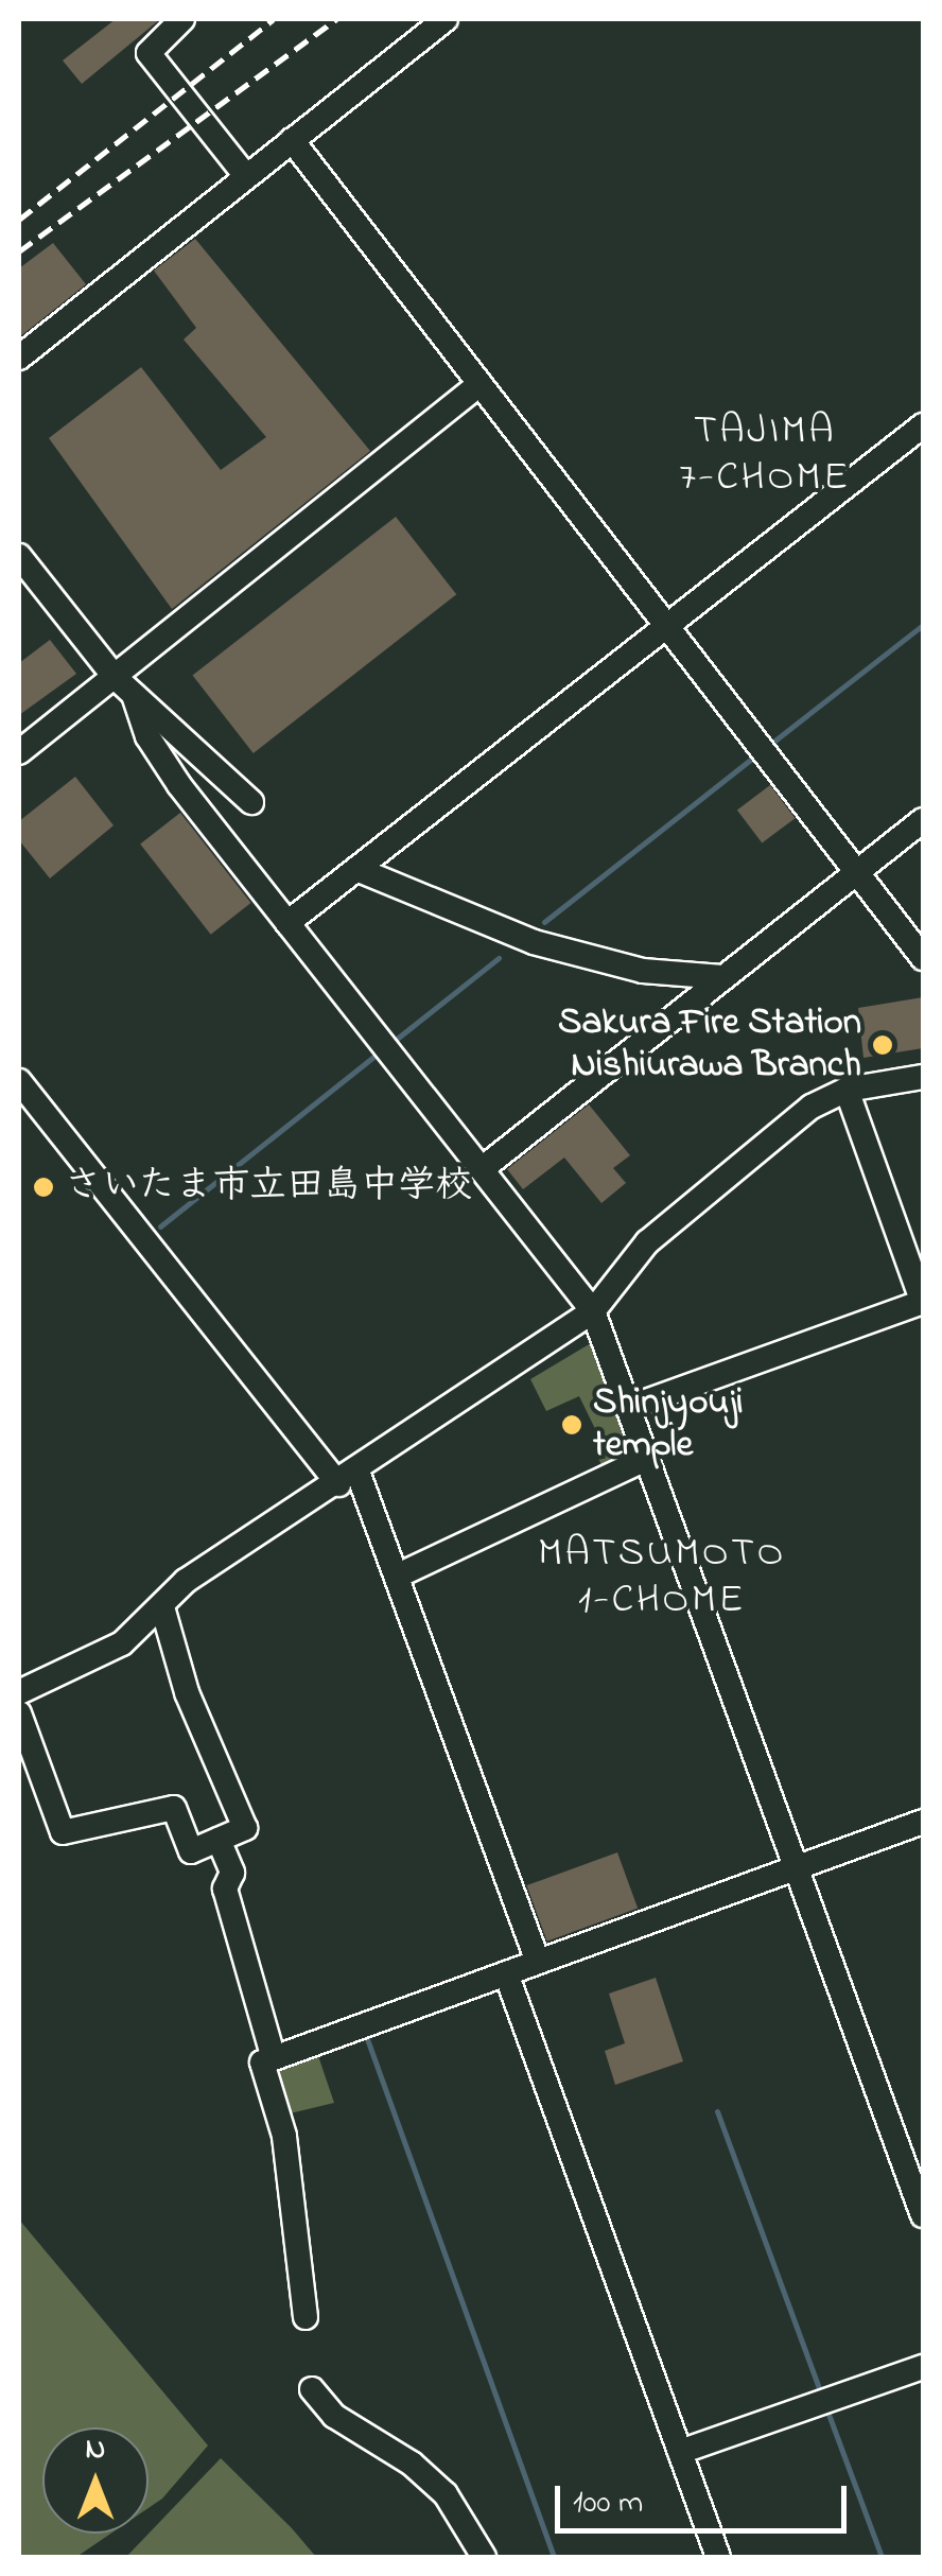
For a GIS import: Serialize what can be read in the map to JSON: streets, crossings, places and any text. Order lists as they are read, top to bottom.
{
  "districts": ["TAJIMA 7-CHOME", "MATSUMOTO 1-CHOME"],
  "places": ["Sakura Fire Station Nishiurawa Branch", "さいたま市立田島中学校", "Shinjyouji temple"],
  "scale_bar": "100 m",
  "north": "top"
}
